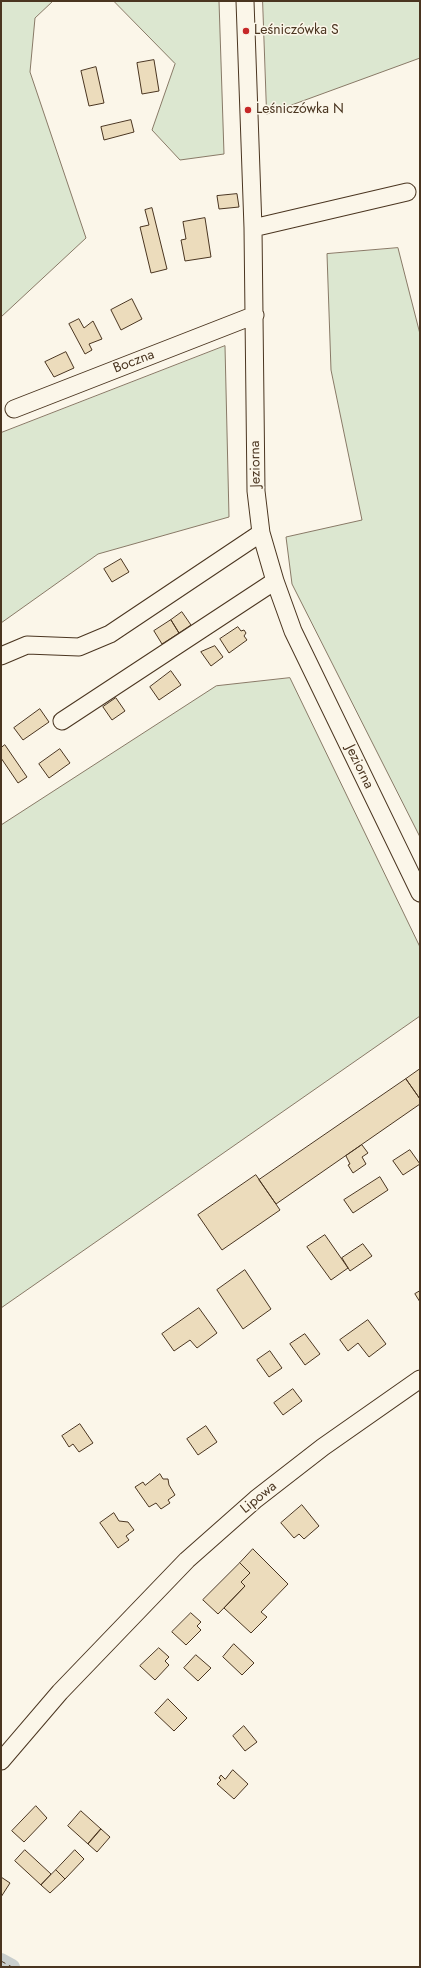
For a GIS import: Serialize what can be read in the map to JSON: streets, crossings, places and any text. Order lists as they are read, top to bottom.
{
  "streets": {
    "street": ["Boczna", "Jeziorna", "Lipowa"]
  },
  "crossings": [
    ["Boczna", "Jeziorna"]
  ],
  "places": ["Leśniczówka S", "Leśniczówka N"]
}
